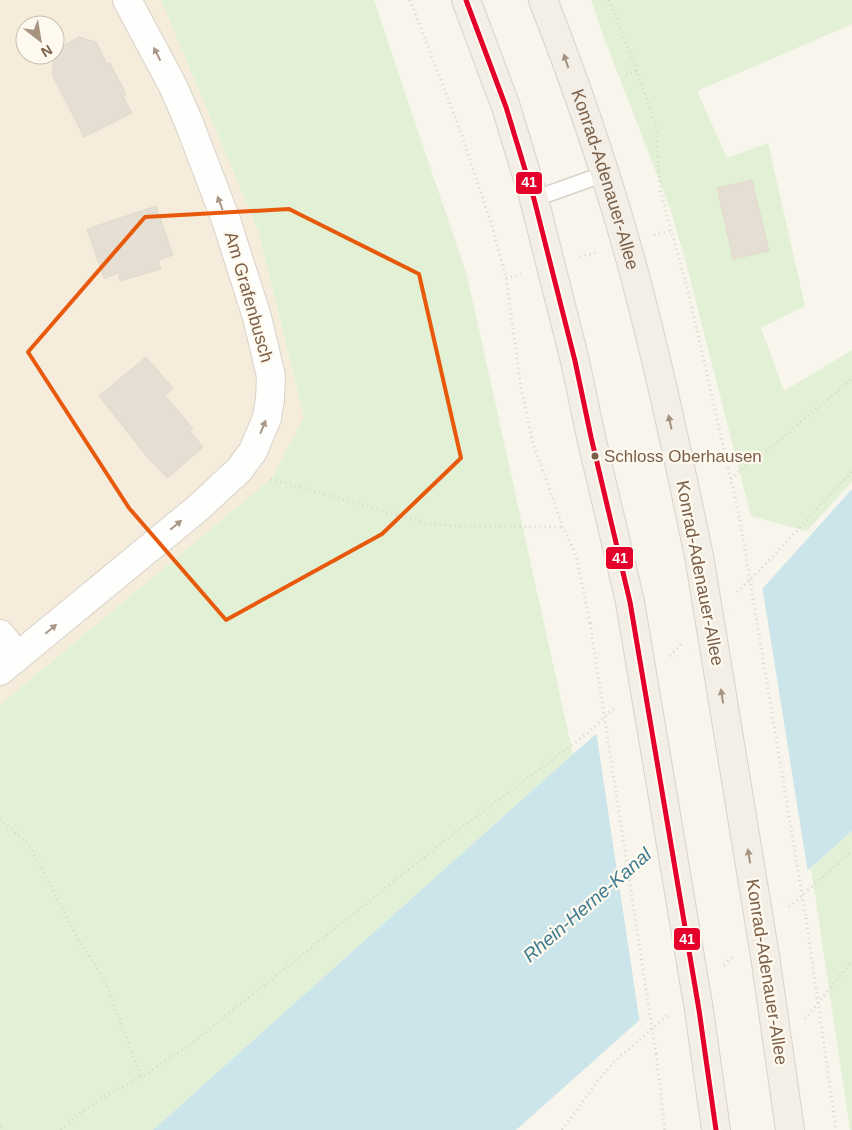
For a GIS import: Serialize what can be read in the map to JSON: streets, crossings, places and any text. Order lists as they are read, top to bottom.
{
  "streets": {
    "main road": ["Konrad-Adenauer-Allee"],
    "street": ["Am Grafenbusch"]
  },
  "one_way": ["Am Grafenbusch"],
  "water": ["Rhein-Herne-Kanal"],
  "places": ["Schloss Oberhausen"],
  "lines": ["transit line 41"],
  "north": "bottom right"
}
